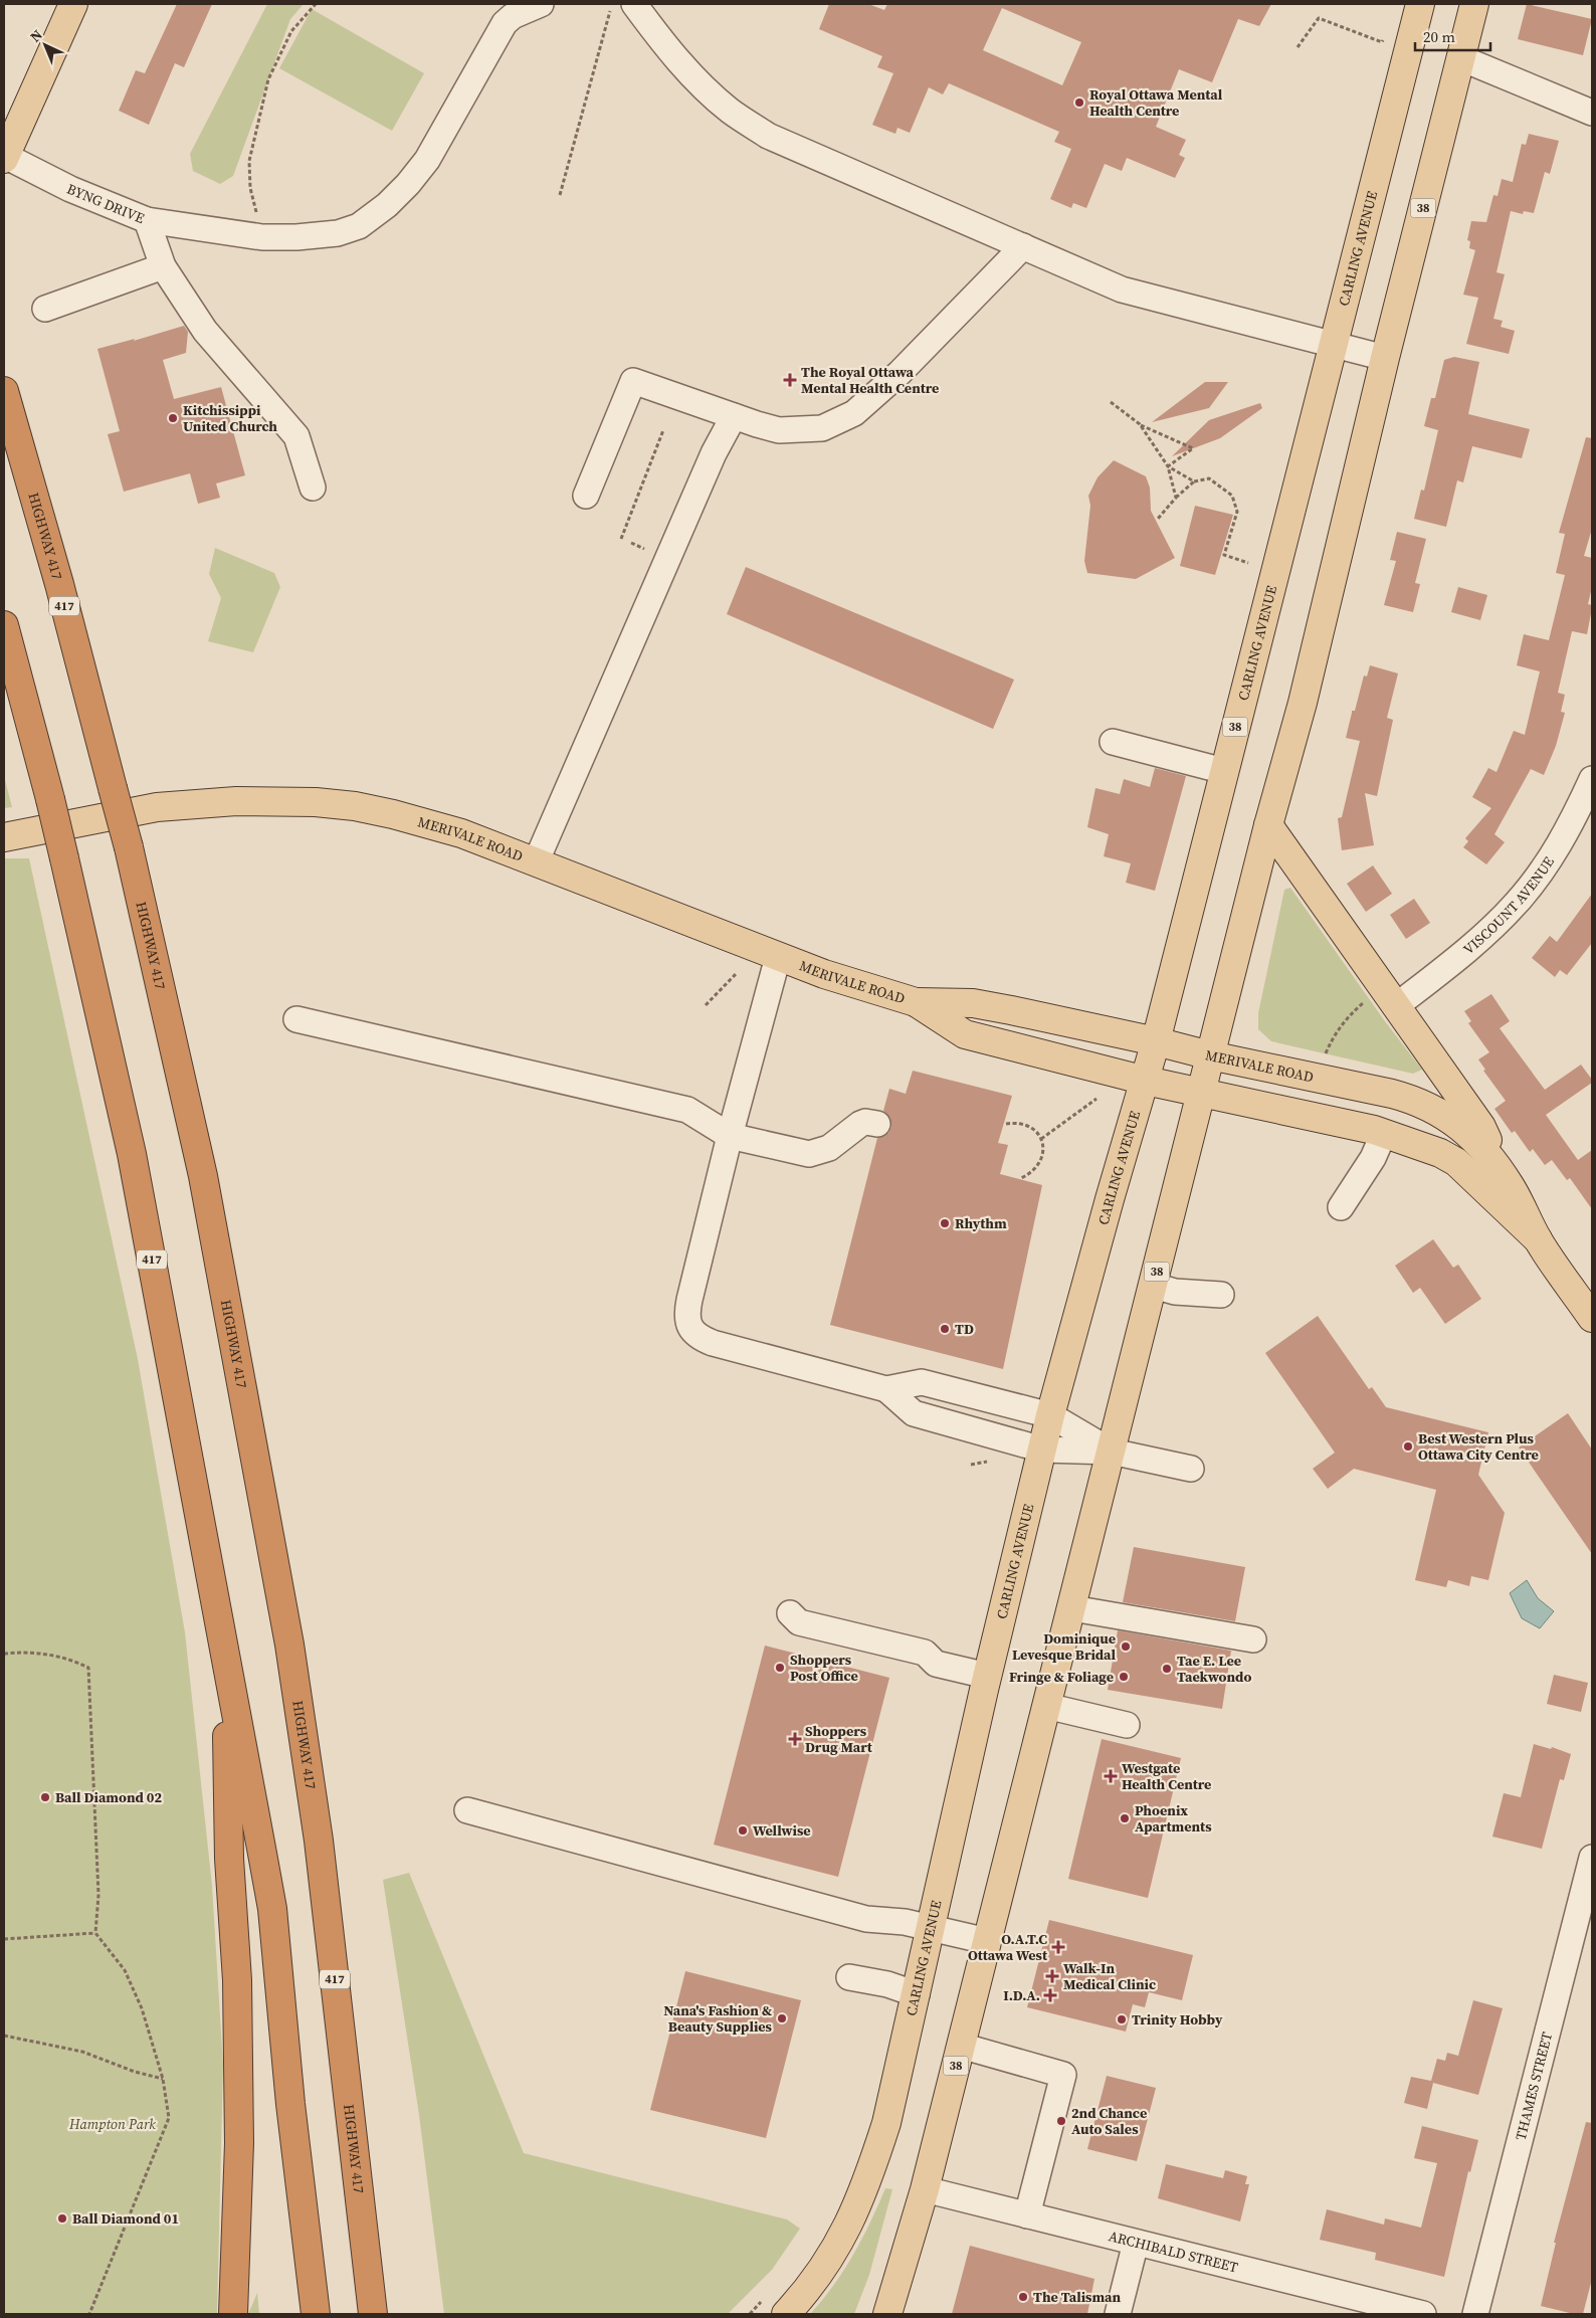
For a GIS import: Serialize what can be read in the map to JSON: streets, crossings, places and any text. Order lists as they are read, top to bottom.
{
  "streets": {
    "highway": ["HIGHWAY 417", "417"],
    "main road": ["38", "CARLING AVENUE", "MERIVALE ROAD"],
    "street": [
      "BYNG DRIVE",
      "VISCOUNT AVENUE",
      "THAMES STREET",
      "ARCHIBALD STREET"
    ]
  },
  "crossings": [
    ["38", "MERIVALE ROAD"],
    ["38", "ARCHIBALD STREET"],
    ["CARLING AVENUE", "MERIVALE ROAD"]
  ],
  "parks": ["Hampton Park"],
  "places": {
    "other": [
      "Royal Ottawa Mental Health Centre",
      "Kitchissippi United Church",
      "Rhythm",
      "TD",
      "Best Western Plus Ottawa City Centre",
      "Dominique Levesque Bridal",
      "Shoppers Post Office",
      "Tae E. Lee Taekwondo",
      "Fringe & Foliage",
      "Ball Diamond 02",
      "Phoenix Apartments",
      "Wellwise",
      "Nana's Fashion & Beauty Supplies",
      "Trinity Hobby",
      "2nd Chance Auto Sales",
      "Ball Diamond 01",
      "The Talisman"
    ],
    "health": [
      "The Royal Ottawa Mental Health Centre",
      "Shoppers Drug Mart",
      "Westgate Health Centre",
      "O.A.T.C Ottawa West",
      "Walk-In Medical Clinic",
      "I.D.A."
    ]
  },
  "scale_bar": "20 m",
  "north": "top left"
}
